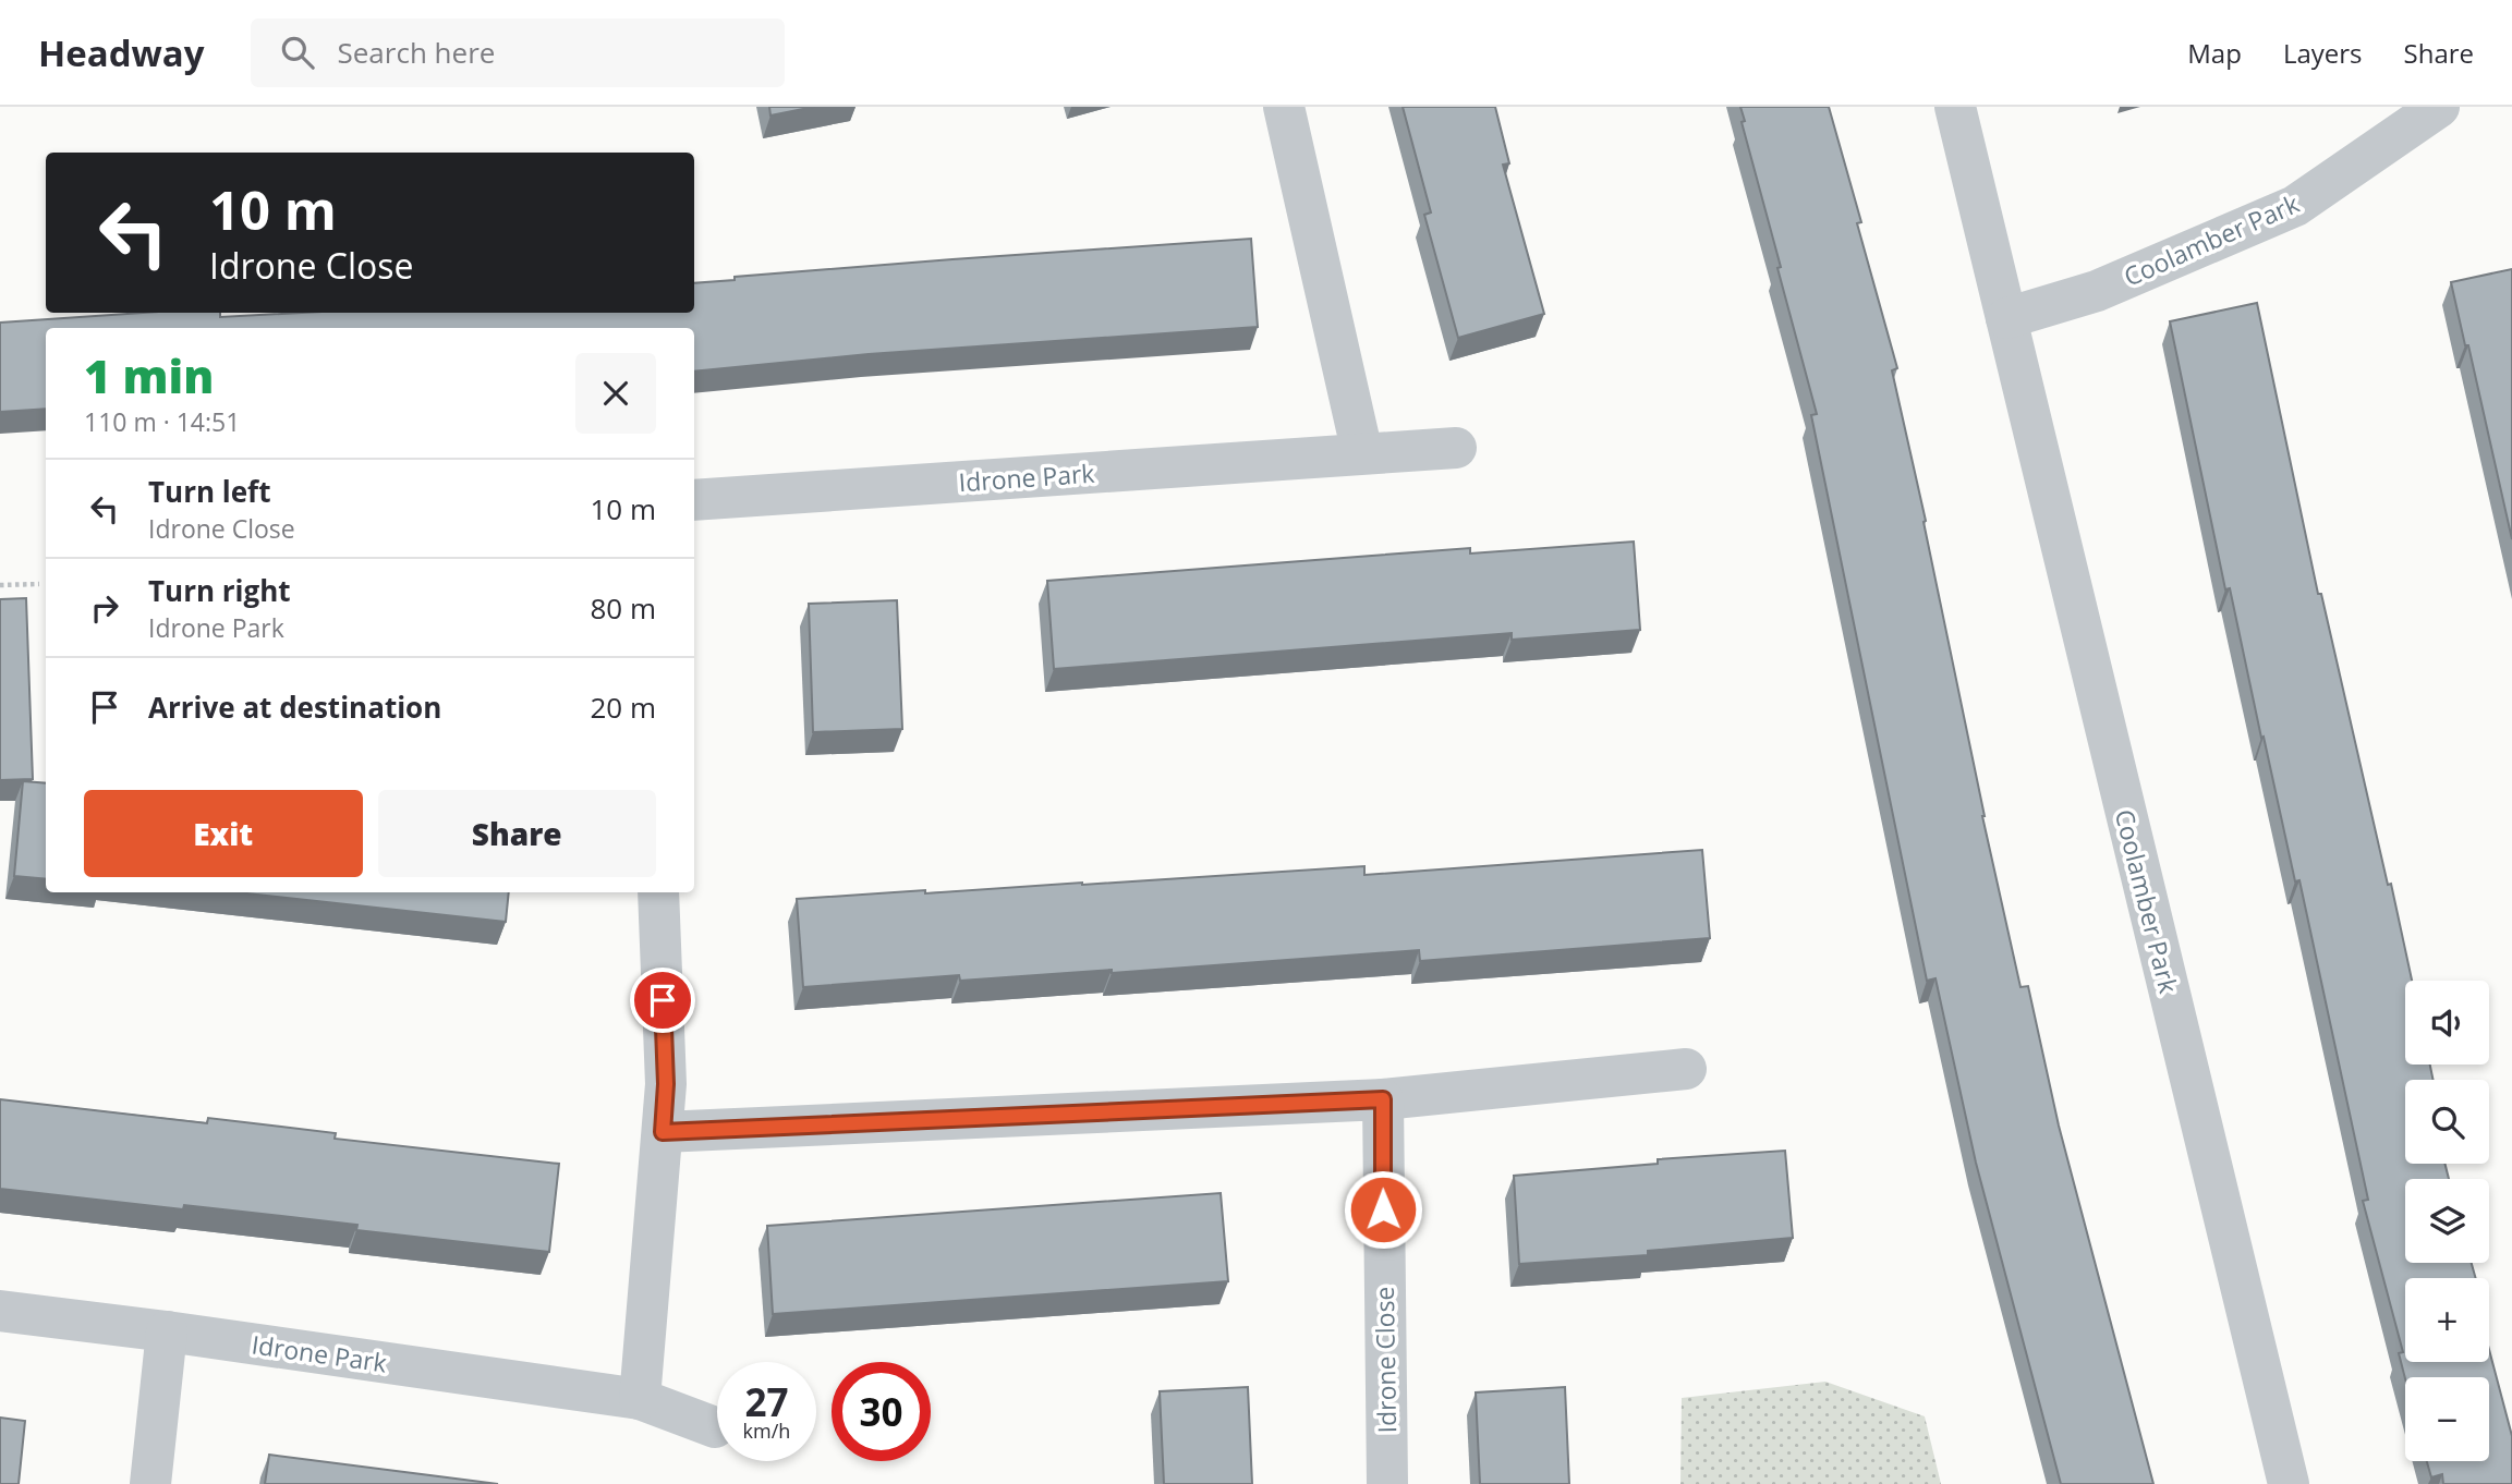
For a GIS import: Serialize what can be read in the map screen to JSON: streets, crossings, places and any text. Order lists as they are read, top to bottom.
{
  "streets": {
    "street": ["Coolamber Park", "Idrone Park", "Idrone Close"]
  },
  "page": {
    "header": "Headway",
    "search": "Search here",
    "nav": ["Map", "Layers", "Share"],
    "turn": ["10 m", "Idrone Close"],
    "heading": ["1 min", "110 m · 14:51"],
    "list": [
      {
        "name": "Turn left",
        "note": "Idrone Close",
        "value": "10 m"
      },
      {
        "name": "Turn right",
        "note": "Idrone Park",
        "value": "80 m"
      },
      {
        "name": "Arrive at destination",
        "value": "20 m"
      }
    ],
    "buttons": ["Exit", "Share"],
    "map_buttons": ["+", "−"],
    "speed": "27 km/h",
    "limit": "30"
  }
}
